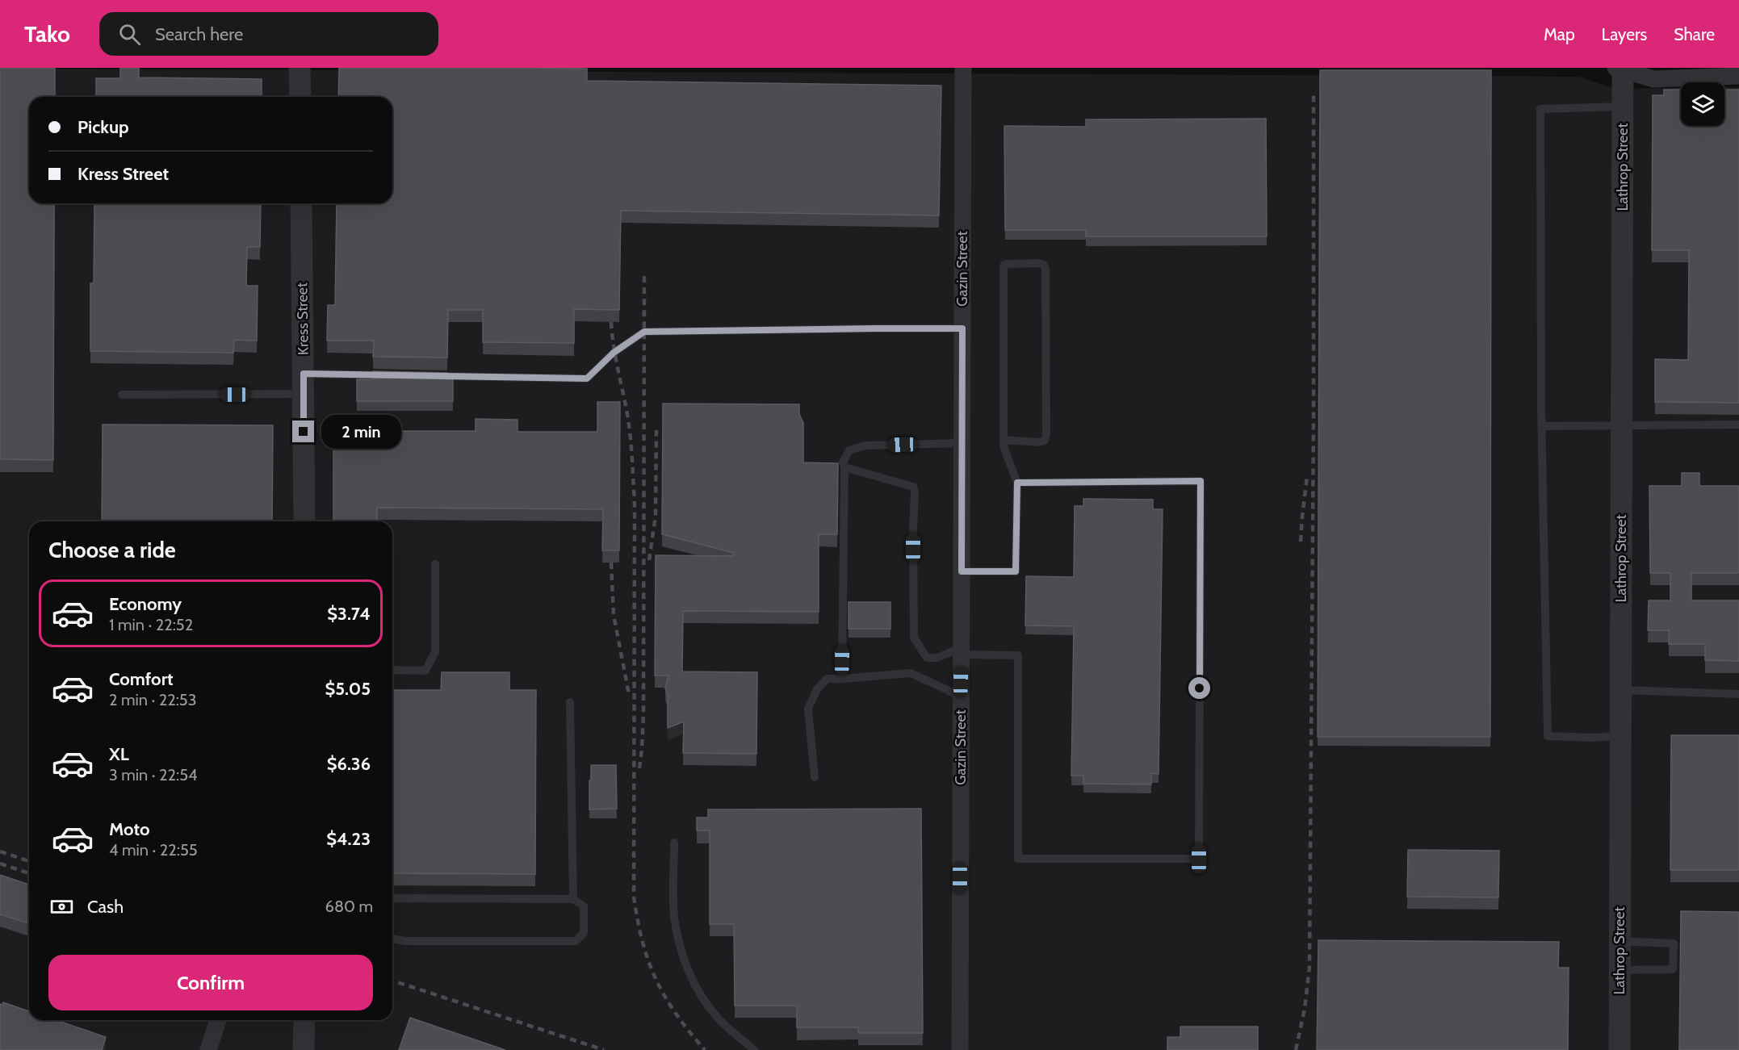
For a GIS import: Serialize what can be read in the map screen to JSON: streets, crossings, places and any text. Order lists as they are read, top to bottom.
{
  "streets": {
    "street": ["Lathrop Street", "Gazin Street", "Kress Street"]
  },
  "page": {
    "header": "Tako",
    "search": "Search here",
    "nav": ["Map", "Layers", "Share"],
    "banner": ["Pickup", "Kress Street"],
    "bubble": "2 min",
    "heading": "Choose a ride",
    "list": [
      {
        "name": "Economy",
        "note": "1 min · 22:52",
        "value": "$3.74"
      },
      {
        "name": "Comfort",
        "note": "2 min · 22:53",
        "value": "$5.05"
      },
      {
        "name": "XL",
        "note": "3 min · 22:54",
        "value": "$6.36"
      },
      {
        "name": "Moto",
        "note": "4 min · 22:55",
        "value": "$4.23"
      }
    ],
    "pay": ["Cash", "680 m"],
    "buttons": "Confirm"
  }
}
